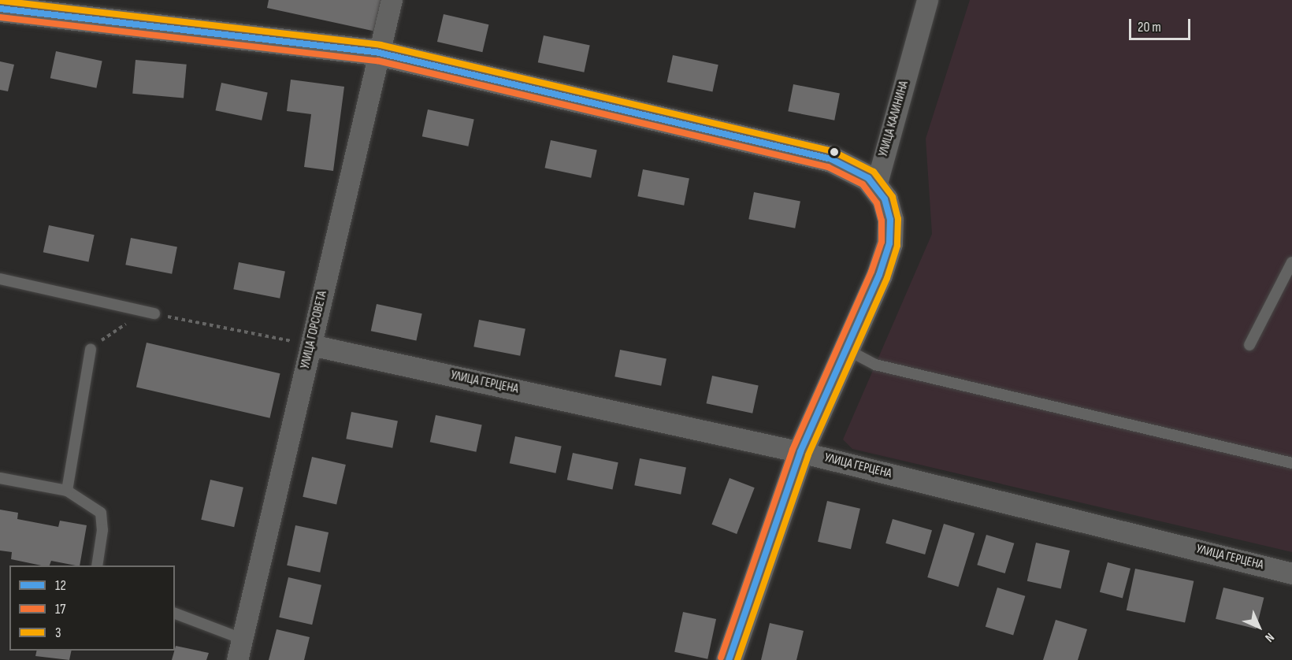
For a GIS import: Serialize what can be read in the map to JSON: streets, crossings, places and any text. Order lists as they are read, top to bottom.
{
  "streets": {
    "street": ["УЛИЦА КАЛИНИНА", "УЛИЦА ГОРСОВЕТА", "УЛИЦА ГЕРЦЕНА"]
  },
  "crossings": [
    ["УЛИЦА ГОРСОВЕТА", "УЛИЦА ГЕРЦЕНА"]
  ],
  "lines": ["transit line 3", "transit line 12", "transit line 17"],
  "legend": ["12", "17", "3"],
  "scale_bar": "20 m",
  "north": "bottom right"
}
